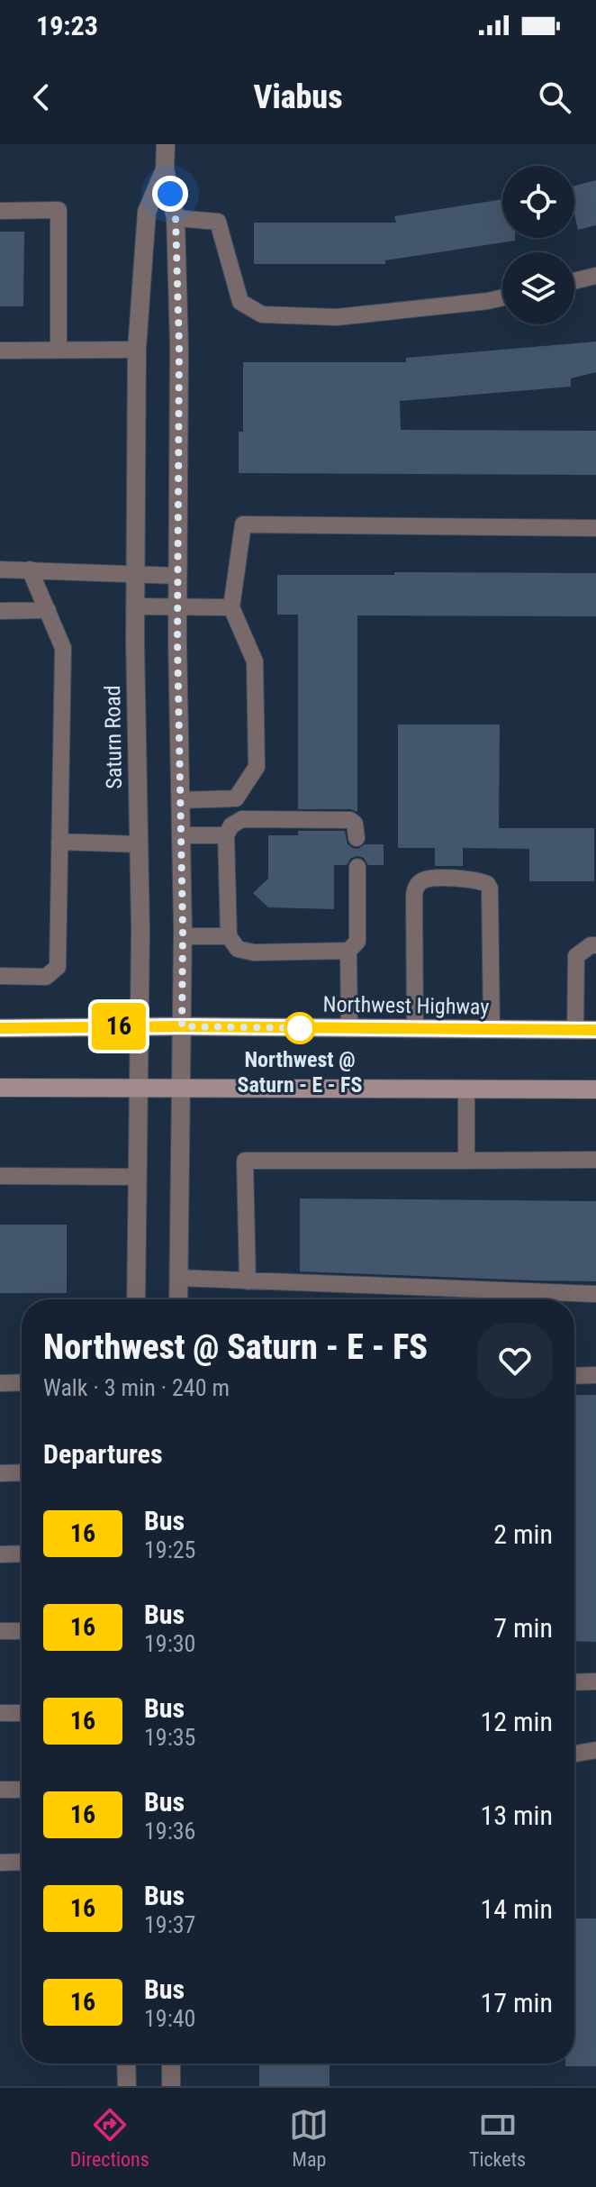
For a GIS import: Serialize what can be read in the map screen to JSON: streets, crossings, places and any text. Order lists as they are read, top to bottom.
{
  "streets": {
    "main road": ["Northwest Highway"],
    "street": ["Saturn Road"]
  },
  "crossings": [
    ["Saturn Road", "Northwest Highway"]
  ],
  "places": ["Northwest @ Saturn - E - FS"],
  "lines": ["bus line 16"],
  "page": {
    "status": "19:23",
    "header": "Viabus",
    "on_map": "16",
    "heading": [
      ["Northwest @ Saturn - E - FS", "Walk · 3 min · 240 m"],
      "Departures"
    ],
    "list": [
      {
        "mark": "16",
        "name": "Bus",
        "note": "19:25",
        "value": "2 min"
      },
      {
        "mark": "16",
        "name": "Bus",
        "note": "19:30",
        "value": "7 min"
      },
      {
        "mark": "16",
        "name": "Bus",
        "note": "19:35",
        "value": "12 min"
      },
      {
        "mark": "16",
        "name": "Bus",
        "note": "19:36",
        "value": "13 min"
      },
      {
        "mark": "16",
        "name": "Bus",
        "note": "19:37",
        "value": "14 min"
      },
      {
        "mark": "16",
        "name": "Bus",
        "note": "19:40",
        "value": "17 min"
      }
    ],
    "tabs": ["Directions", "Map", "Tickets"]
  }
}
